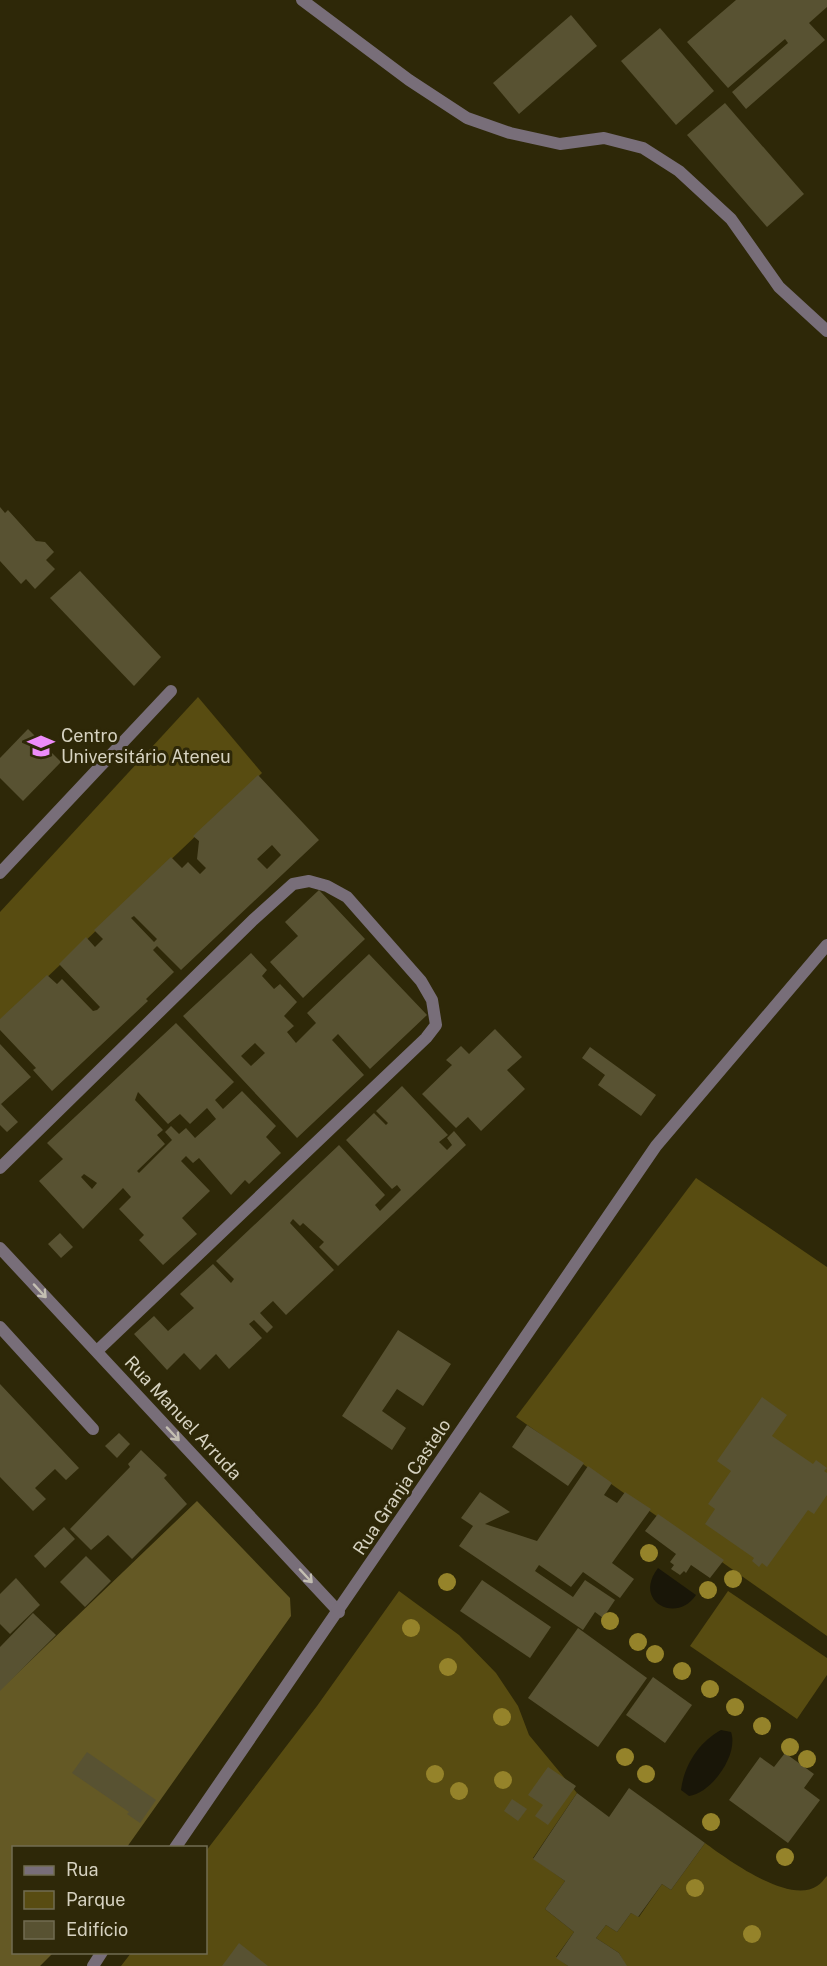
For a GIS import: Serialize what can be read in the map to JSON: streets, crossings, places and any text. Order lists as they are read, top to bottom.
{
  "streets": {
    "street": ["Rua Manuel Arruda", "Rua Granja Castelo"]
  },
  "crossings": [
    ["Rua Manuel Arruda", "Rua Granja Castelo"]
  ],
  "one_way": ["Rua Manuel Arruda"],
  "places": {
    "school or university": ["Centro Universitário Ateneu"]
  },
  "legend": ["Rua", "Parque", "Edifício"]
}
